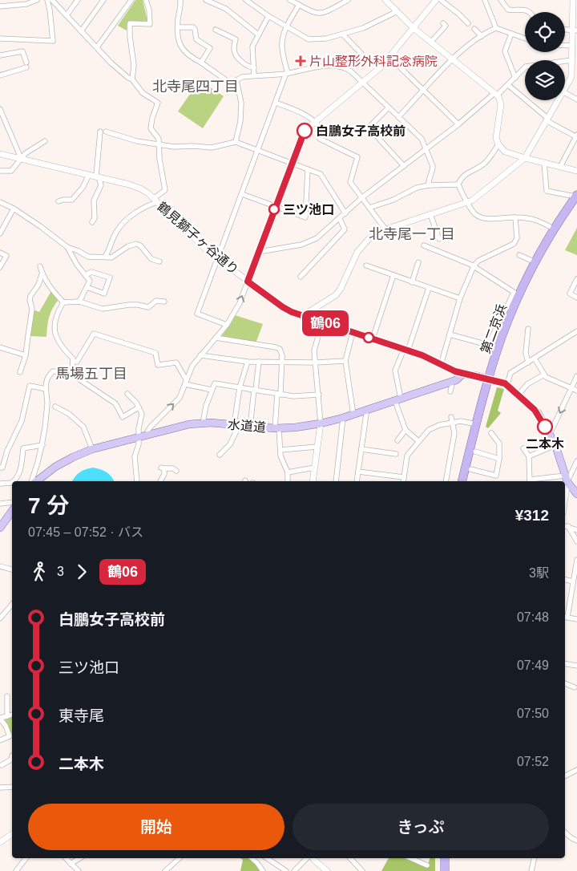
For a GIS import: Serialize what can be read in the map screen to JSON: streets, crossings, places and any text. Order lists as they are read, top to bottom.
{
  "streets": {
    "highway": ["第二京浜"],
    "main road": ["鶴見獅子ヶ谷通り", "水道道"]
  },
  "crossings": [
    ["鶴見獅子ヶ谷通り", "水道道"]
  ],
  "districts": ["北寺尾四丁目", "北寺尾一丁目", "馬場五丁目"],
  "places": {
    "health": ["片山整形外科記念病院"],
    "other": ["白鵬女子高校前", "三ツ池口", "二本木"]
  },
  "lines": ["bus line 鶴06"],
  "page": {
    "on_map": "鶴06",
    "heading": ["7 分", "07:45 – 07:52 · バス", "¥312"],
    "legs": ["3", "鶴06", "3駅"],
    "list": [
      {
        "name": "白鵬女子高校前",
        "value": "07:48"
      },
      {
        "name": "三ツ池口",
        "value": "07:49"
      },
      {
        "name": "東寺尾",
        "value": "07:50"
      },
      {
        "name": "二本木",
        "value": "07:52"
      }
    ],
    "buttons": ["開始", "きっぷ"]
  }
}
